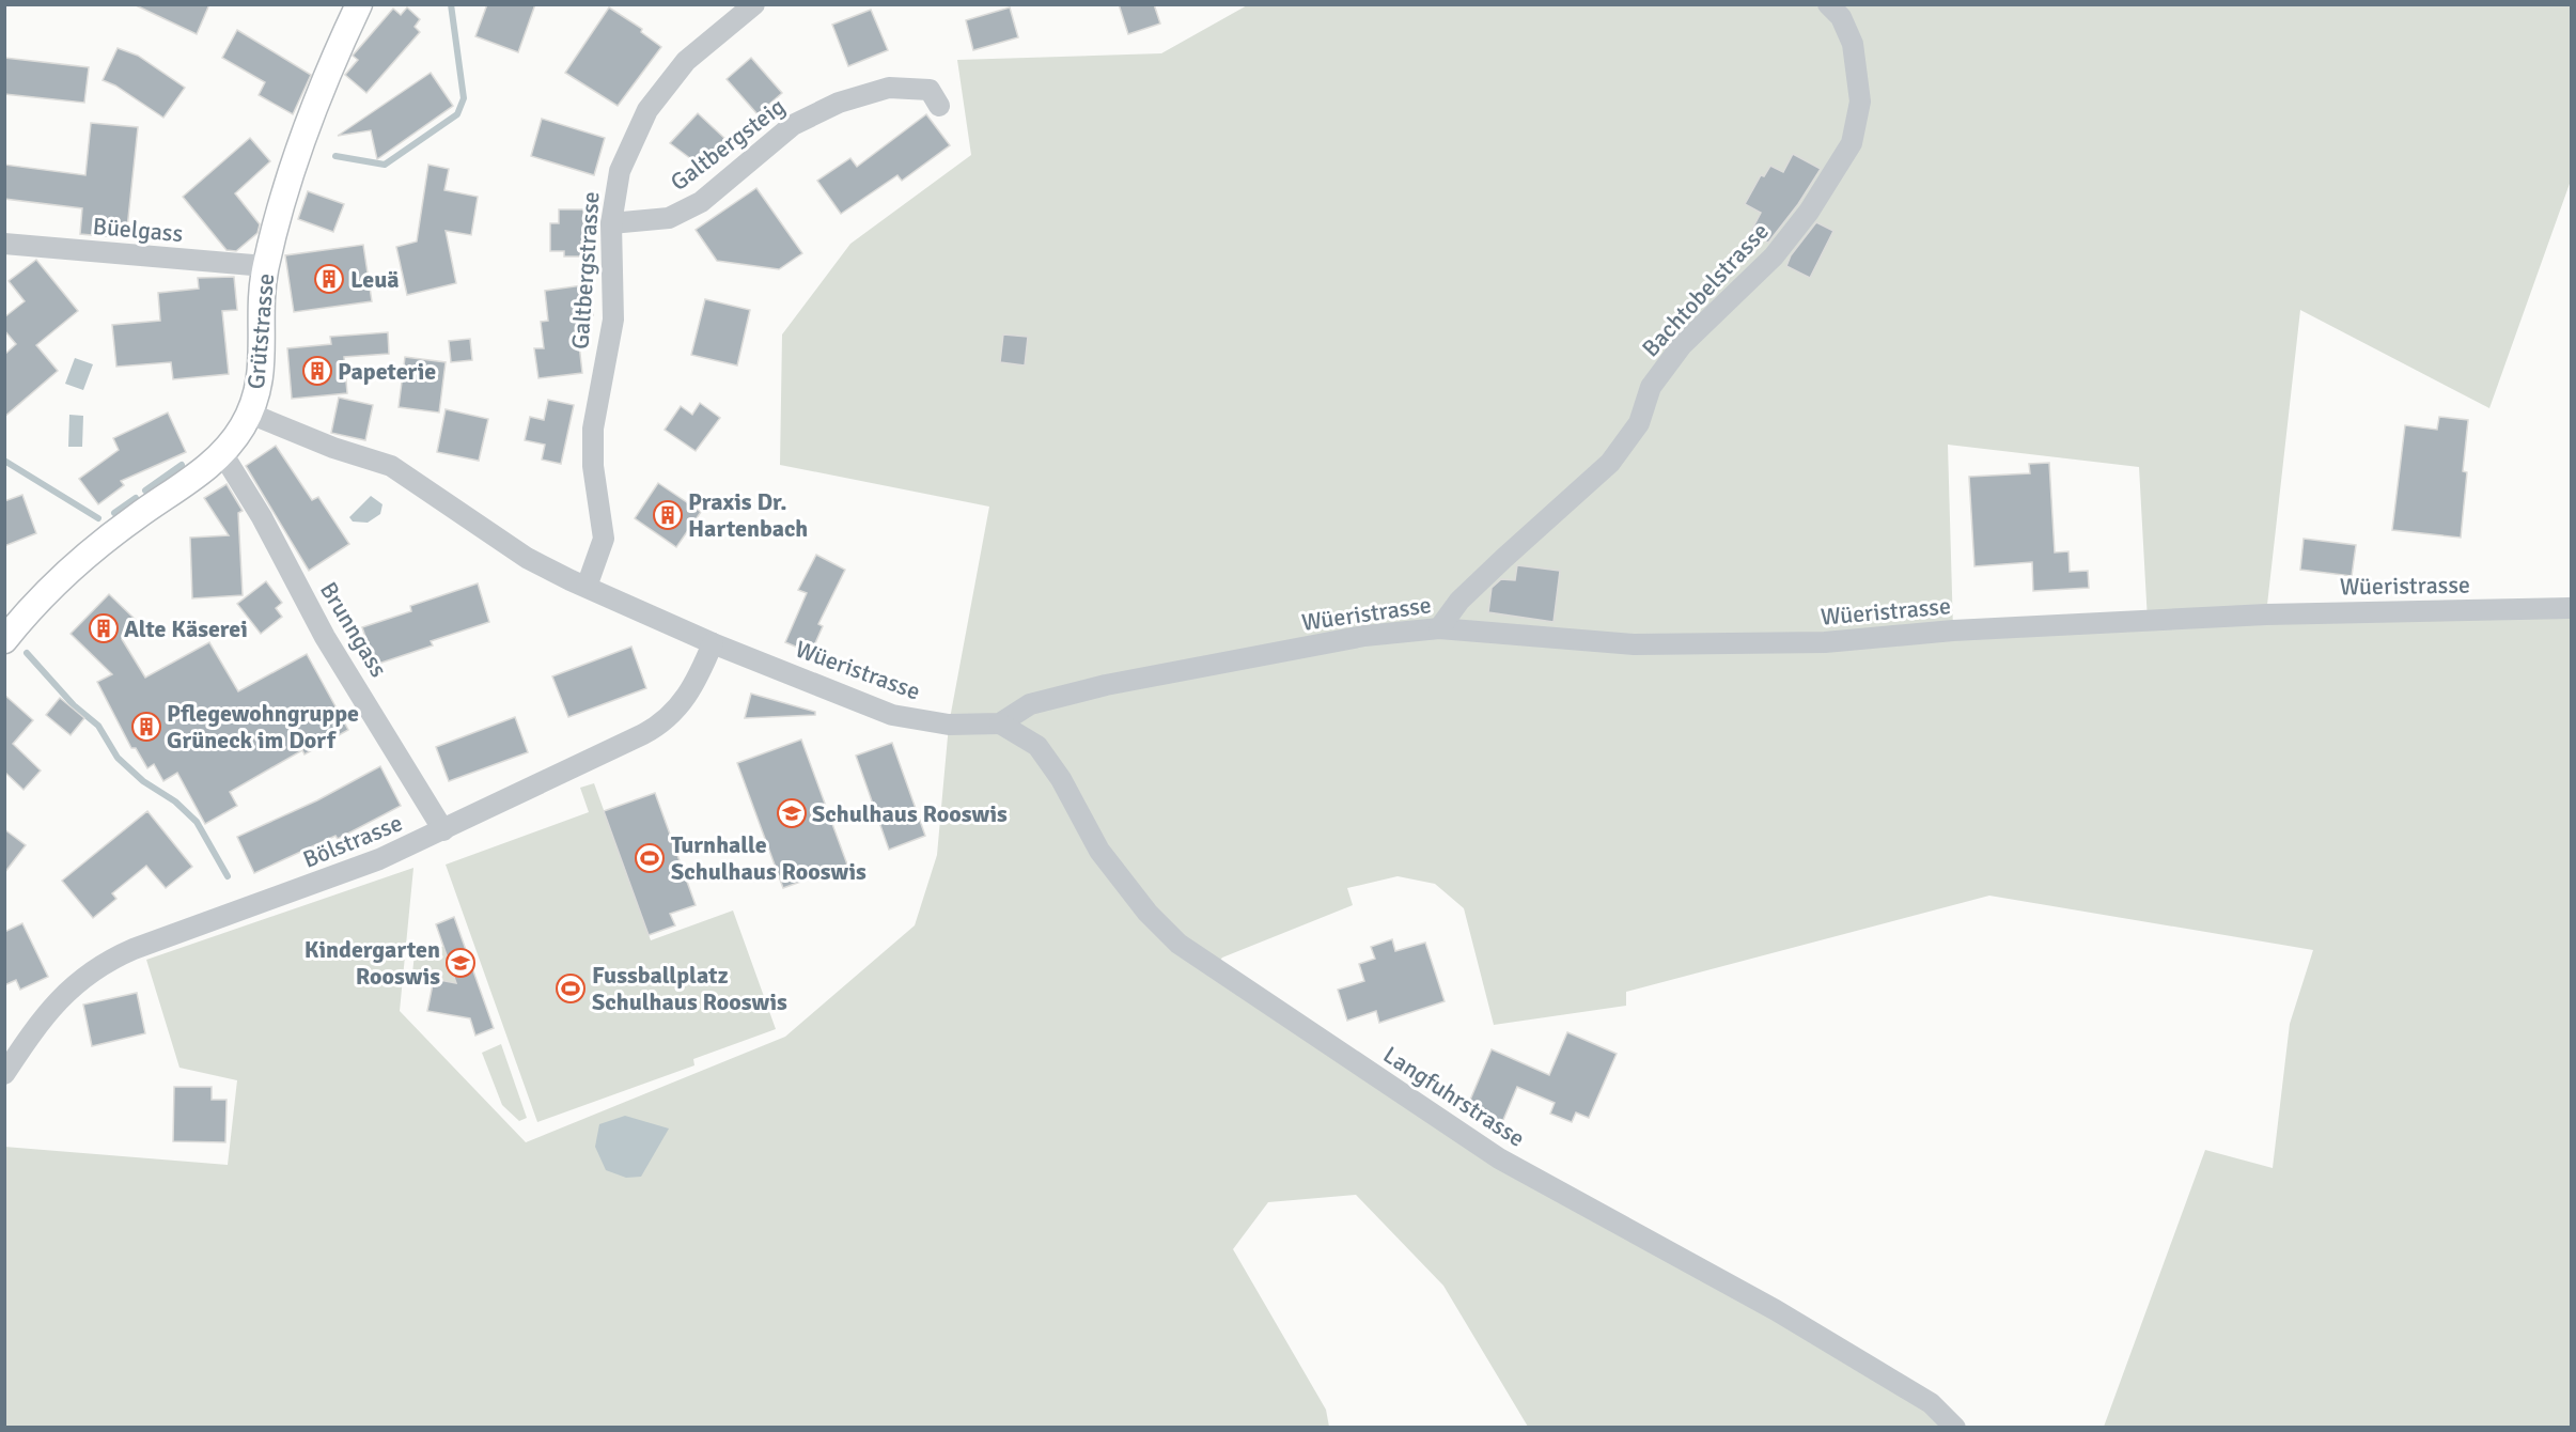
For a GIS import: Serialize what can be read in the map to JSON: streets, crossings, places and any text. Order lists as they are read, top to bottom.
{
  "streets": {
    "main road": ["Grütstrasse"],
    "street": [
      "Galtbergsteig",
      "Büelgass",
      "Galtbergstrasse",
      "Bachtobelstrasse",
      "Wüeristrasse",
      "Brunngass",
      "Bölstrasse",
      "Langfuhrstrasse"
    ]
  },
  "crossings": [
    ["Galtbergsteig", "Galtbergstrasse"],
    ["Büelgass", "Grütstrasse"],
    ["Galtbergstrasse", "Wüeristrasse"],
    ["Bachtobelstrasse", "Wüeristrasse"],
    ["Grütstrasse", "Wüeristrasse"],
    ["Grütstrasse", "Brunngass"],
    ["Wüeristrasse", "Bölstrasse"],
    ["Wüeristrasse", "Langfuhrstrasse"],
    ["Brunngass", "Bölstrasse"]
  ],
  "places": {
    "building": [
      "Leuä",
      "Papeterie",
      "Praxis Dr. Hartenbach",
      "Alte Käserei",
      "Pflegewohngruppe Grüneck im Dorf"
    ],
    "school or university": ["Schulhaus Rooswis", "Kindergarten Rooswis"],
    "sports": ["Turnhalle Schulhaus Rooswis", "Fussballplatz Schulhaus Rooswis"]
  }
}
